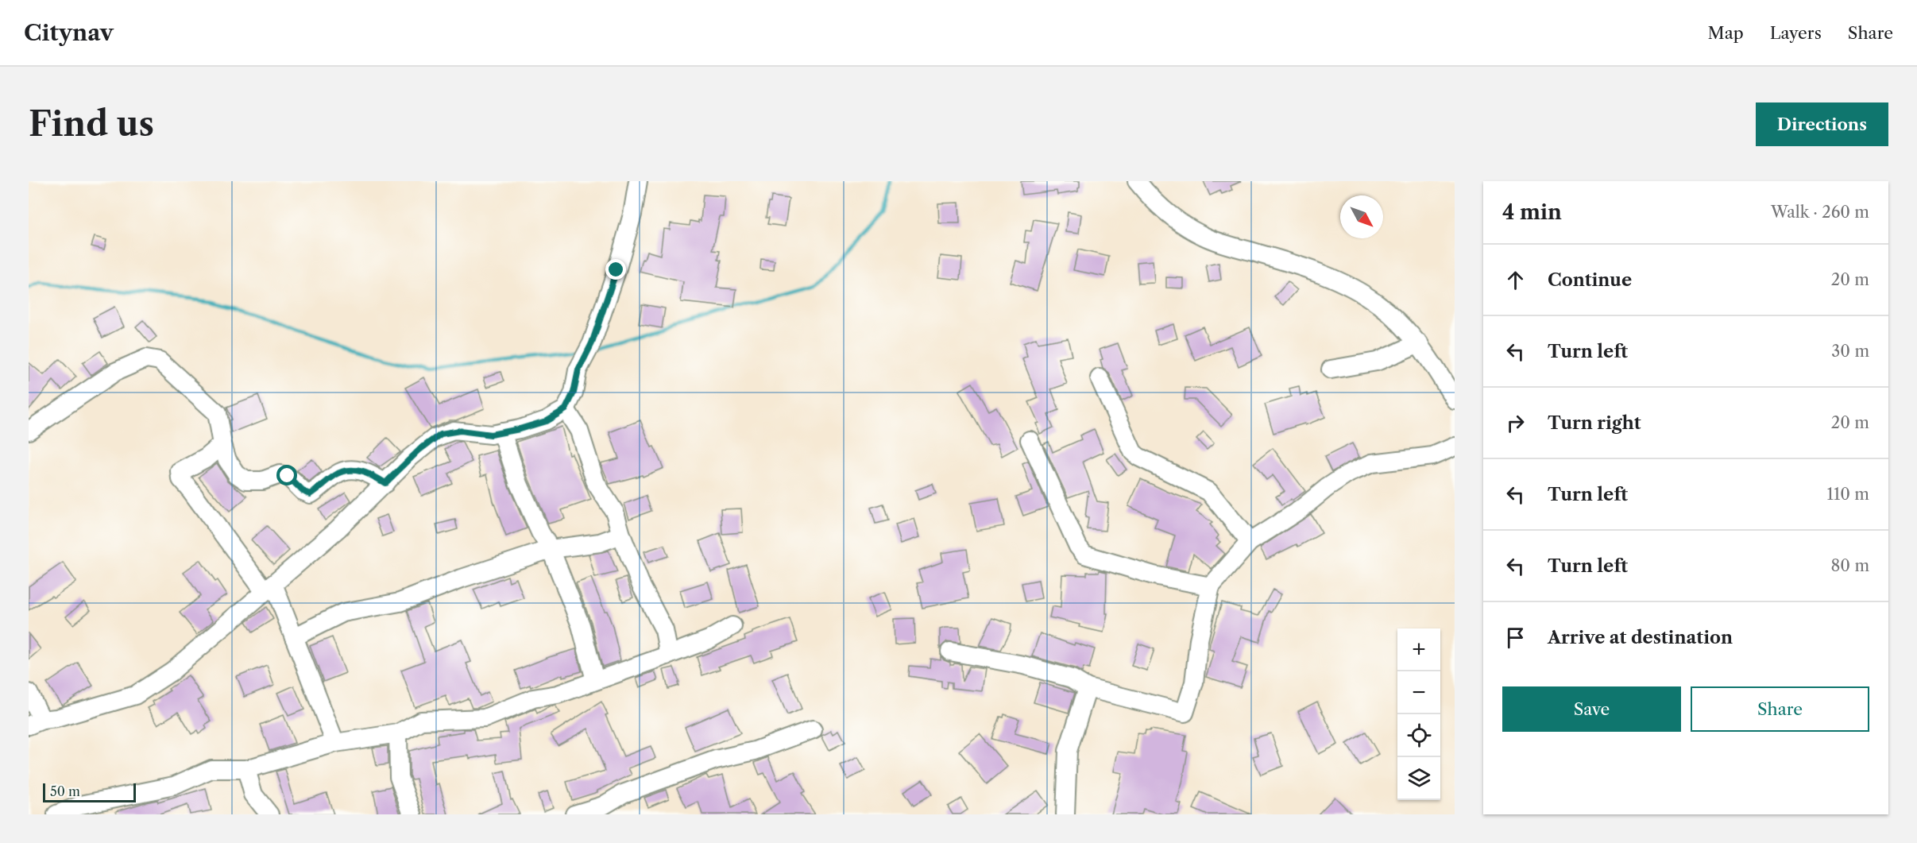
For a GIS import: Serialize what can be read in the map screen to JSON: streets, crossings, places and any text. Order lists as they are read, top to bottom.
{
  "scale_bar": "50 m",
  "north": "bottom right",
  "page": {
    "header": "Citynav",
    "nav": ["Map", "Layers", "Share"],
    "buttons": [
      "Directions",
      ["Save", "Share"]
    ],
    "title": "Find us",
    "heading": ["4 min", "Walk · 260 m"],
    "list": [
      ["Continue", "20 m"],
      ["Turn left", "30 m"],
      ["Turn right", "20 m"],
      ["Turn left", "110 m"],
      ["Turn left", "80 m"],
      "Arrive at destination"
    ],
    "map_buttons": ["+", "−"],
    "scale": "50 m"
  }
}
